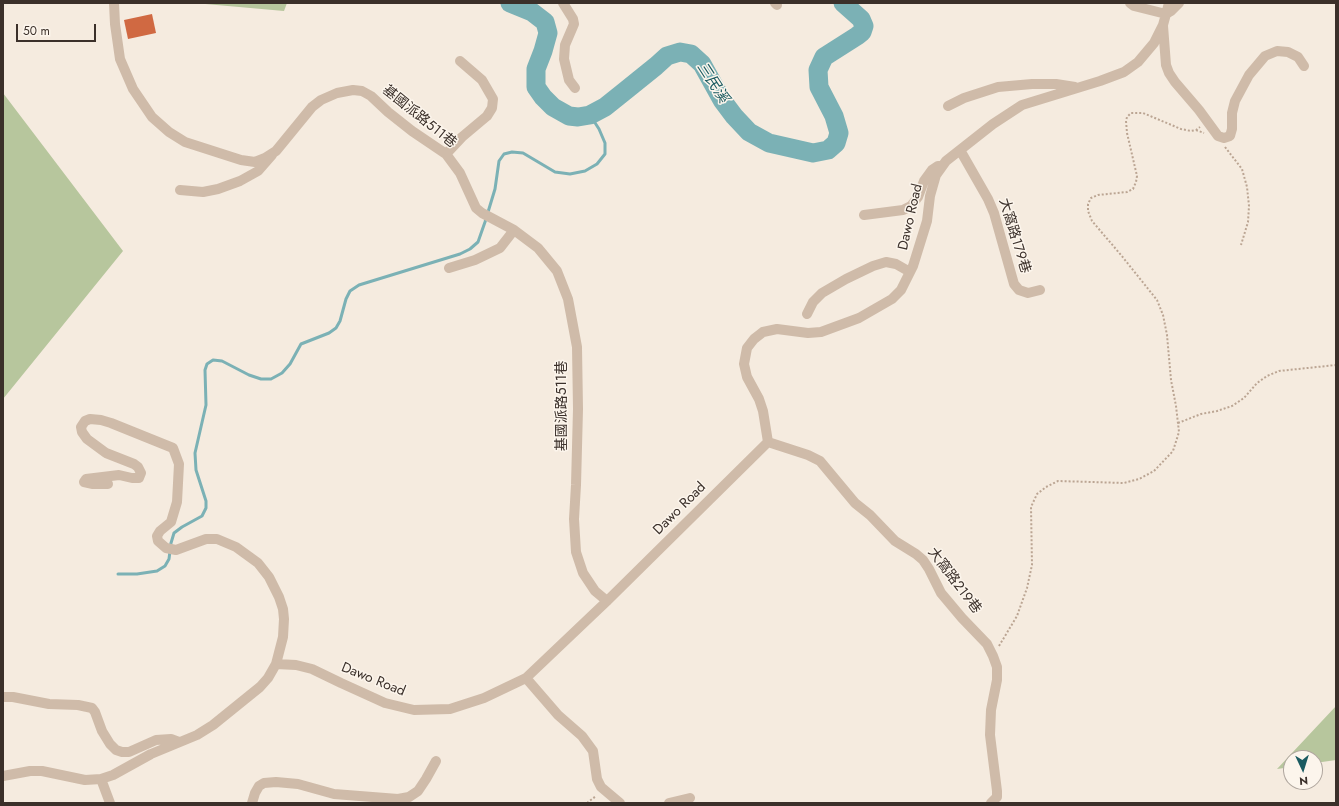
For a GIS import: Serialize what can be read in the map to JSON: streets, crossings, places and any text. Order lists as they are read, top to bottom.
{
  "streets": {
    "lane": [
      "基國派路511巷",
      "Dawo Road",
      "大窩路179巷",
      "大窩路219巷"
    ]
  },
  "crossings": [
    ["基國派路511巷", "Dawo Road"],
    ["Dawo Road", "大窩路179巷"],
    ["Dawo Road", "大窩路219巷"]
  ],
  "water": ["三民溪"],
  "scale_bar": "50 m",
  "north": "bottom"
}
